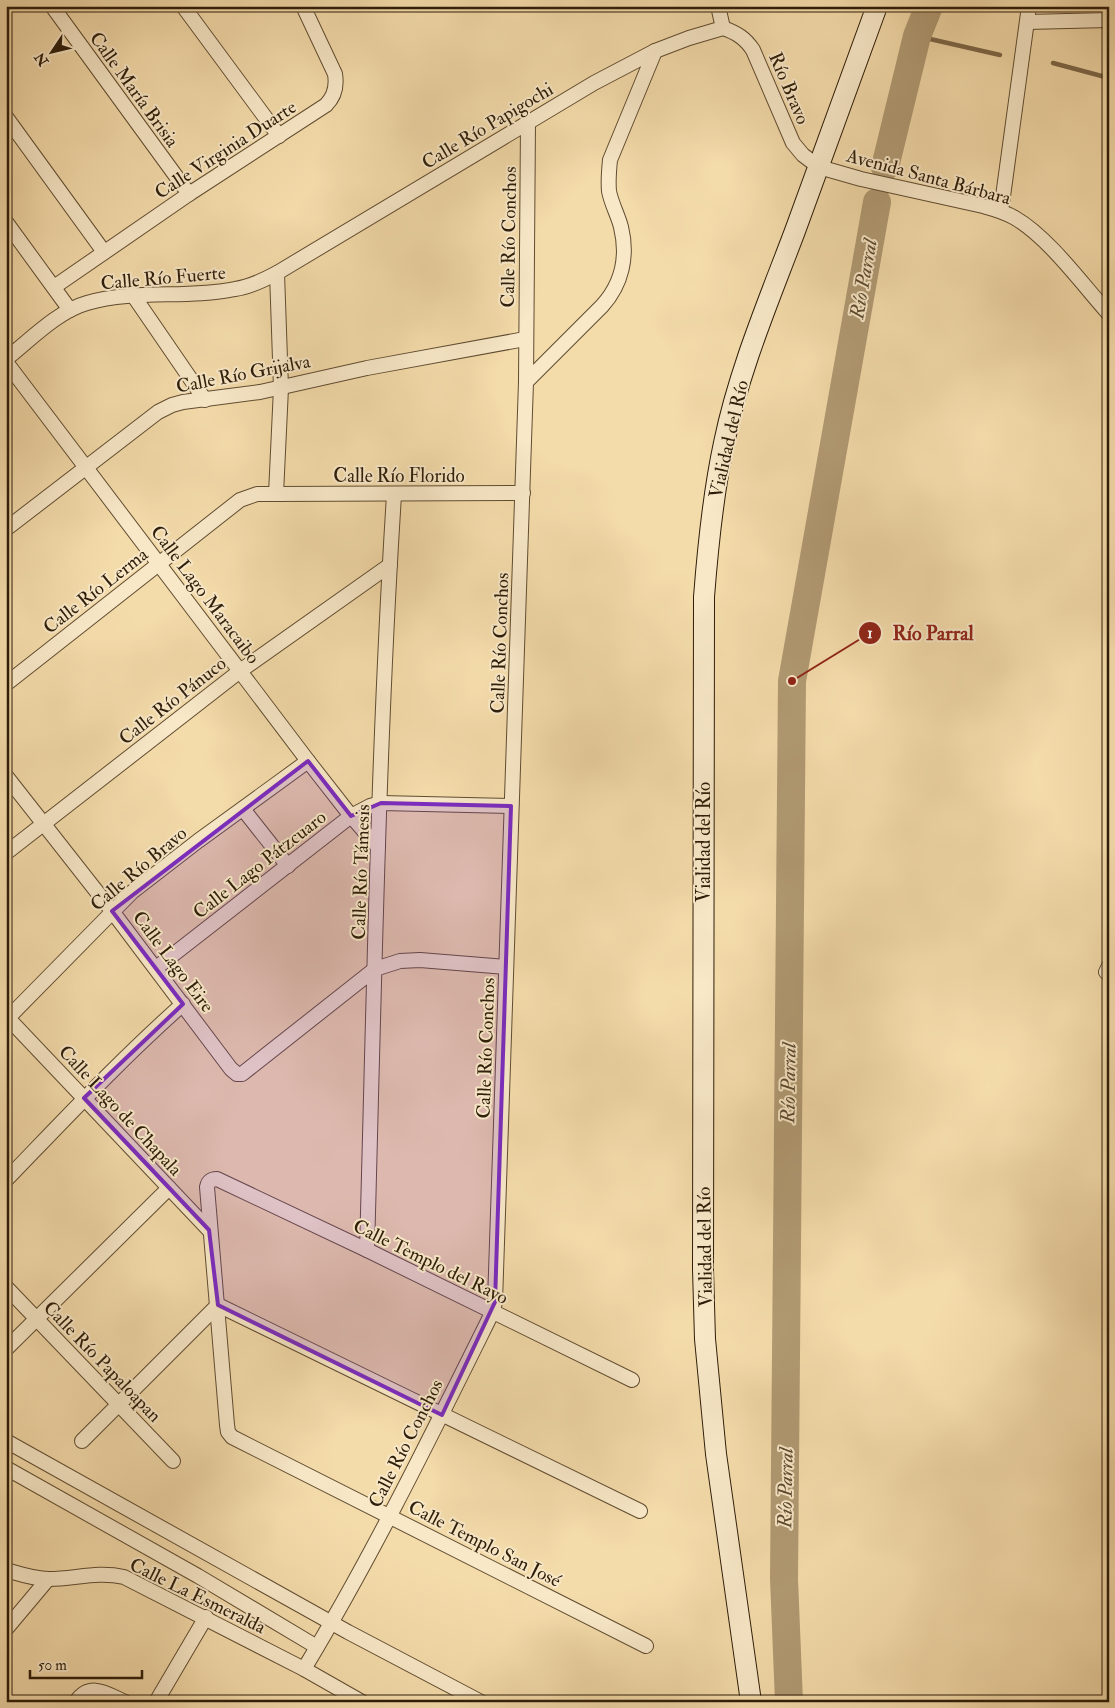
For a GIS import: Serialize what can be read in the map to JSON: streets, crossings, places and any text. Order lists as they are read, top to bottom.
{
  "streets": {
    "main road": ["Vialidad del Río"],
    "street": [
      "Río Bravo",
      "Calle María Brisia",
      "Calle Río Papigochi",
      "Calle Virginia Duarte",
      "Avenida Santa Bárbara",
      "Calle Río Conchos",
      "Calle Río Fuerte",
      "Calle Río Grijalva",
      "Calle Río Florido",
      "Calle Río Lerma",
      "Calle Lago Maracaibo",
      "Calle Río Pánuco",
      "Calle Lago Pátzcuaro",
      "Calle Río Bravo",
      "Calle Río Támesis",
      "Calle Lago Eire",
      "Calle Lago de Chapala",
      "Calle Templo del Rayo",
      "Calle Río Papaloapan",
      "Calle Templo San José",
      "Calle La Esmeralda"
    ]
  },
  "crossings": [
    ["Río Bravo", "Calle Río Papigochi"],
    ["Río Bravo", "Avenida Santa Bárbara"],
    ["Río Bravo", "Vialidad del Río"],
    ["Calle María Brisia", "Calle Virginia Duarte"],
    ["Calle Río Papigochi", "Calle Río Conchos"],
    ["Calle Río Papigochi", "Calle Río Fuerte"],
    ["Avenida Santa Bárbara", "Vialidad del Río"],
    ["Calle Río Conchos", "Calle Río Grijalva"],
    ["Calle Río Conchos", "Calle Río Florido"],
    ["Calle Río Conchos", "Calle Lago Pátzcuaro"],
    ["Calle Río Conchos", "Calle Templo del Rayo"],
    ["Calle Río Conchos", "Calle Templo San José"],
    ["Calle Río Conchos", "Calle La Esmeralda"],
    ["Calle Río Fuerte", "Calle Lago Maracaibo"],
    ["Calle Río Grijalva", "Calle Lago Maracaibo"],
    ["Calle Río Florido", "Calle Río Lerma"],
    ["Calle Río Florido", "Calle Río Támesis"],
    ["Calle Río Lerma", "Calle Lago Maracaibo"],
    ["Calle Lago Maracaibo", "Calle Río Pánuco"],
    ["Calle Lago Maracaibo", "Calle Lago Pátzcuaro"],
    ["Calle Lago Maracaibo", "Calle Río Bravo"],
    ["Calle Lago Maracaibo", "Calle Río Támesis"],
    ["Calle Río Pánuco", "Calle Río Támesis"],
    ["Calle Río Pánuco", "Calle Lago Eire"],
    ["Calle Lago Pátzcuaro", "Calle Río Támesis"],
    ["Calle Lago Pátzcuaro", "Calle Lago Eire"],
    ["Calle Río Bravo", "Calle Lago Eire"],
    ["Calle Río Bravo", "Calle Lago de Chapala"],
    ["Calle Río Támesis", "Calle Lago Eire"],
    ["Calle Río Támesis", "Calle Templo del Rayo"],
    ["Calle Lago de Chapala", "Calle Templo del Rayo"],
    ["Calle Lago de Chapala", "Calle Templo San José"]
  ],
  "water": ["Río Parral"],
  "places": ["Río Parral"],
  "scale_bar": "50 m",
  "north": "bottom left"
}
